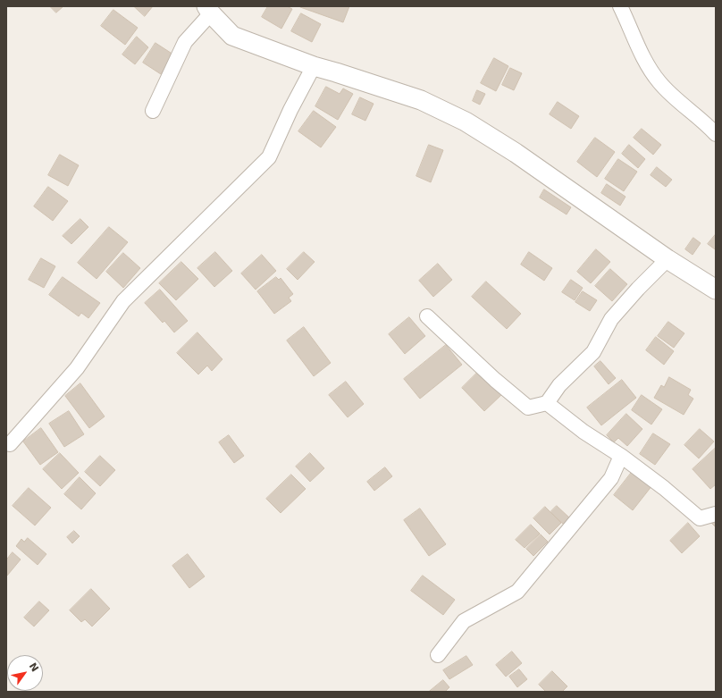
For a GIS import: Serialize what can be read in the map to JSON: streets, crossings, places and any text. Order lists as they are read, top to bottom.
{
  "north": "top right"
}
